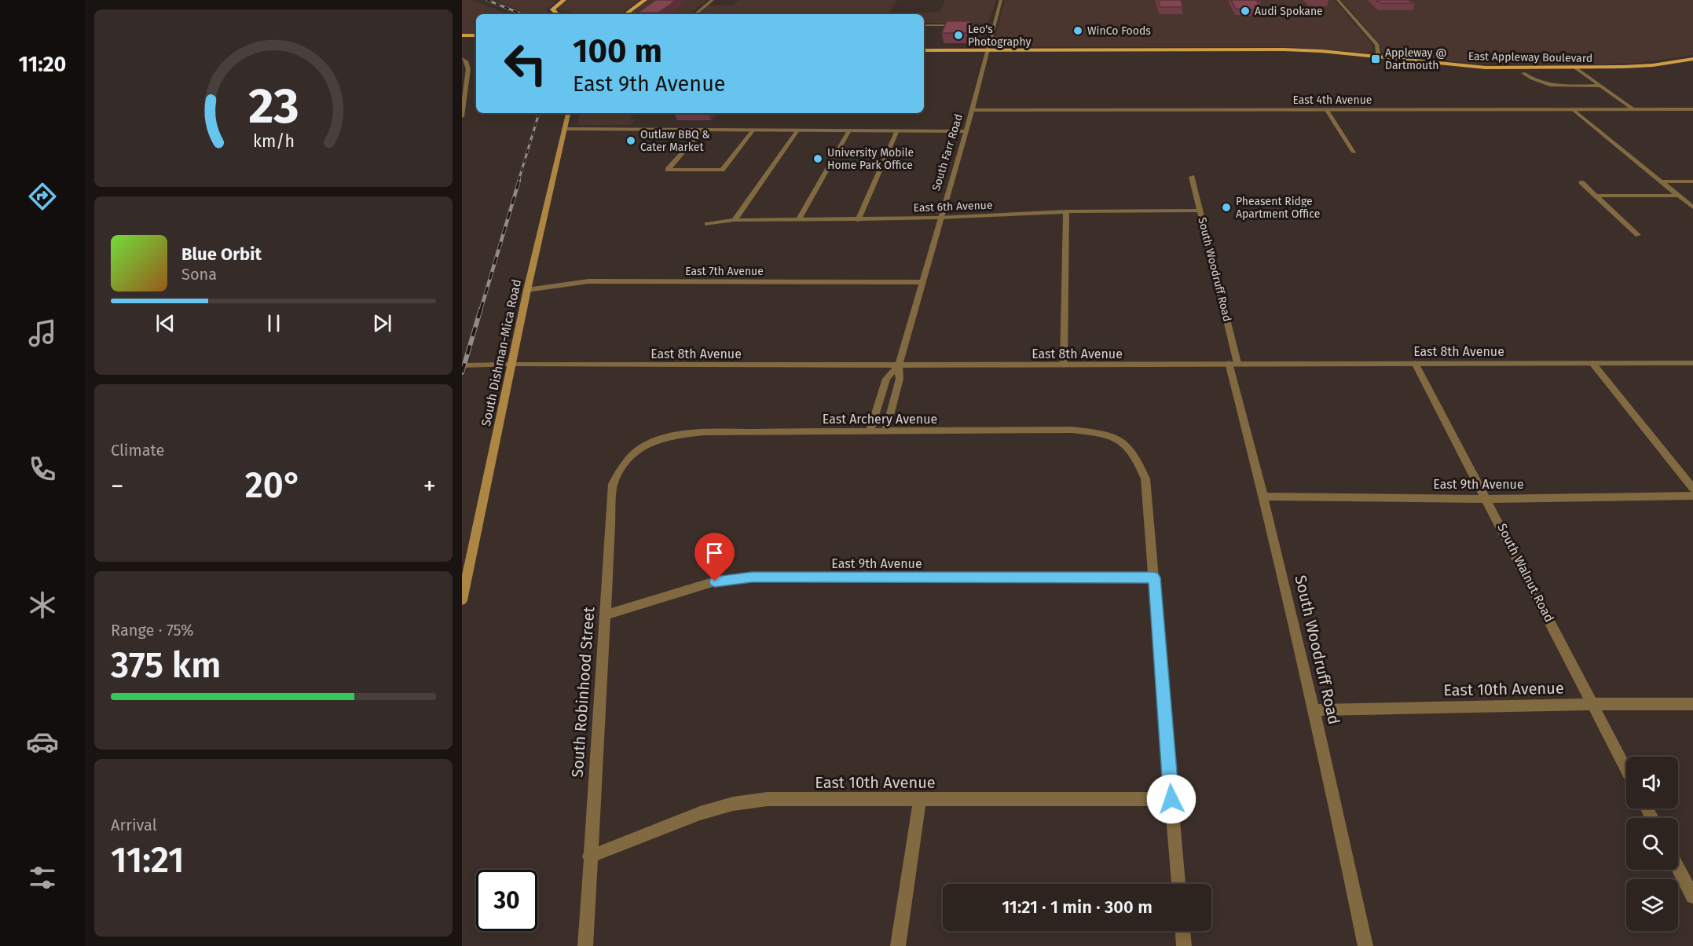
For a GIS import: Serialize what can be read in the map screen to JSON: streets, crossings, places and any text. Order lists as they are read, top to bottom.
{
  "streets": {
    "main road": ["East Appleway Boulevard", "South Dishman-Mica Road"],
    "street": [
      "East 4th Avenue",
      "South Farr Road",
      "East 6th Avenue",
      "South Woodruff Road",
      "East 7th Avenue",
      "East 8th Avenue",
      "East Archery Avenue",
      "East 9th Avenue",
      "South Walnut Road",
      "East 10th Avenue",
      "South Robinhood Street"
    ]
  },
  "crossings": [
    ["East Appleway Boulevard", "South Farr Road"],
    ["East 4th Avenue", "South Farr Road"],
    ["South Farr Road", "East 6th Avenue"],
    ["South Farr Road", "East 7th Avenue"],
    ["South Farr Road", "East 8th Avenue"],
    ["South Farr Road", "East Archery Avenue"],
    ["East 6th Avenue", "South Woodruff Road"],
    ["South Woodruff Road", "East 8th Avenue"],
    ["South Woodruff Road", "East 9th Avenue"],
    ["South Woodruff Road", "East 10th Avenue"],
    ["East 7th Avenue", "South Dishman-Mica Road"],
    ["East 8th Avenue", "South Dishman-Mica Road"],
    ["East 8th Avenue", "South Walnut Road"],
    ["East Archery Avenue", "East 9th Avenue"],
    ["East Archery Avenue", "South Robinhood Street"],
    ["East 9th Avenue", "South Walnut Road"],
    ["East 9th Avenue", "South Robinhood Street"],
    ["South Walnut Road", "East 10th Avenue"],
    ["East 10th Avenue", "South Robinhood Street"]
  ],
  "places": {
    "other": [
      "Audi Spokane",
      "WinCo Foods",
      "Leo's Photography",
      "Outlaw BBQ & Cater Market",
      "University Mobile Home Park Office",
      "Pheasent Ridge Apartment Office"
    ],
    "transit": ["Appleway @ Dartmouth"]
  },
  "page": {
    "tabs": "11:20",
    "turn": ["100 m", "East 9th Avenue"],
    "song": ["Blue Orbit", "Sona"],
    "tile": [
      "Climate",
      ["Range · 75%", "375 km"],
      ["Arrival", "11:21"]
    ],
    "heat": ["−", "20°", "+"],
    "limit": "30",
    "trip": "11:21 · 1 min · 300 m",
    "gauge": ["23", "km/h"]
  }
}
